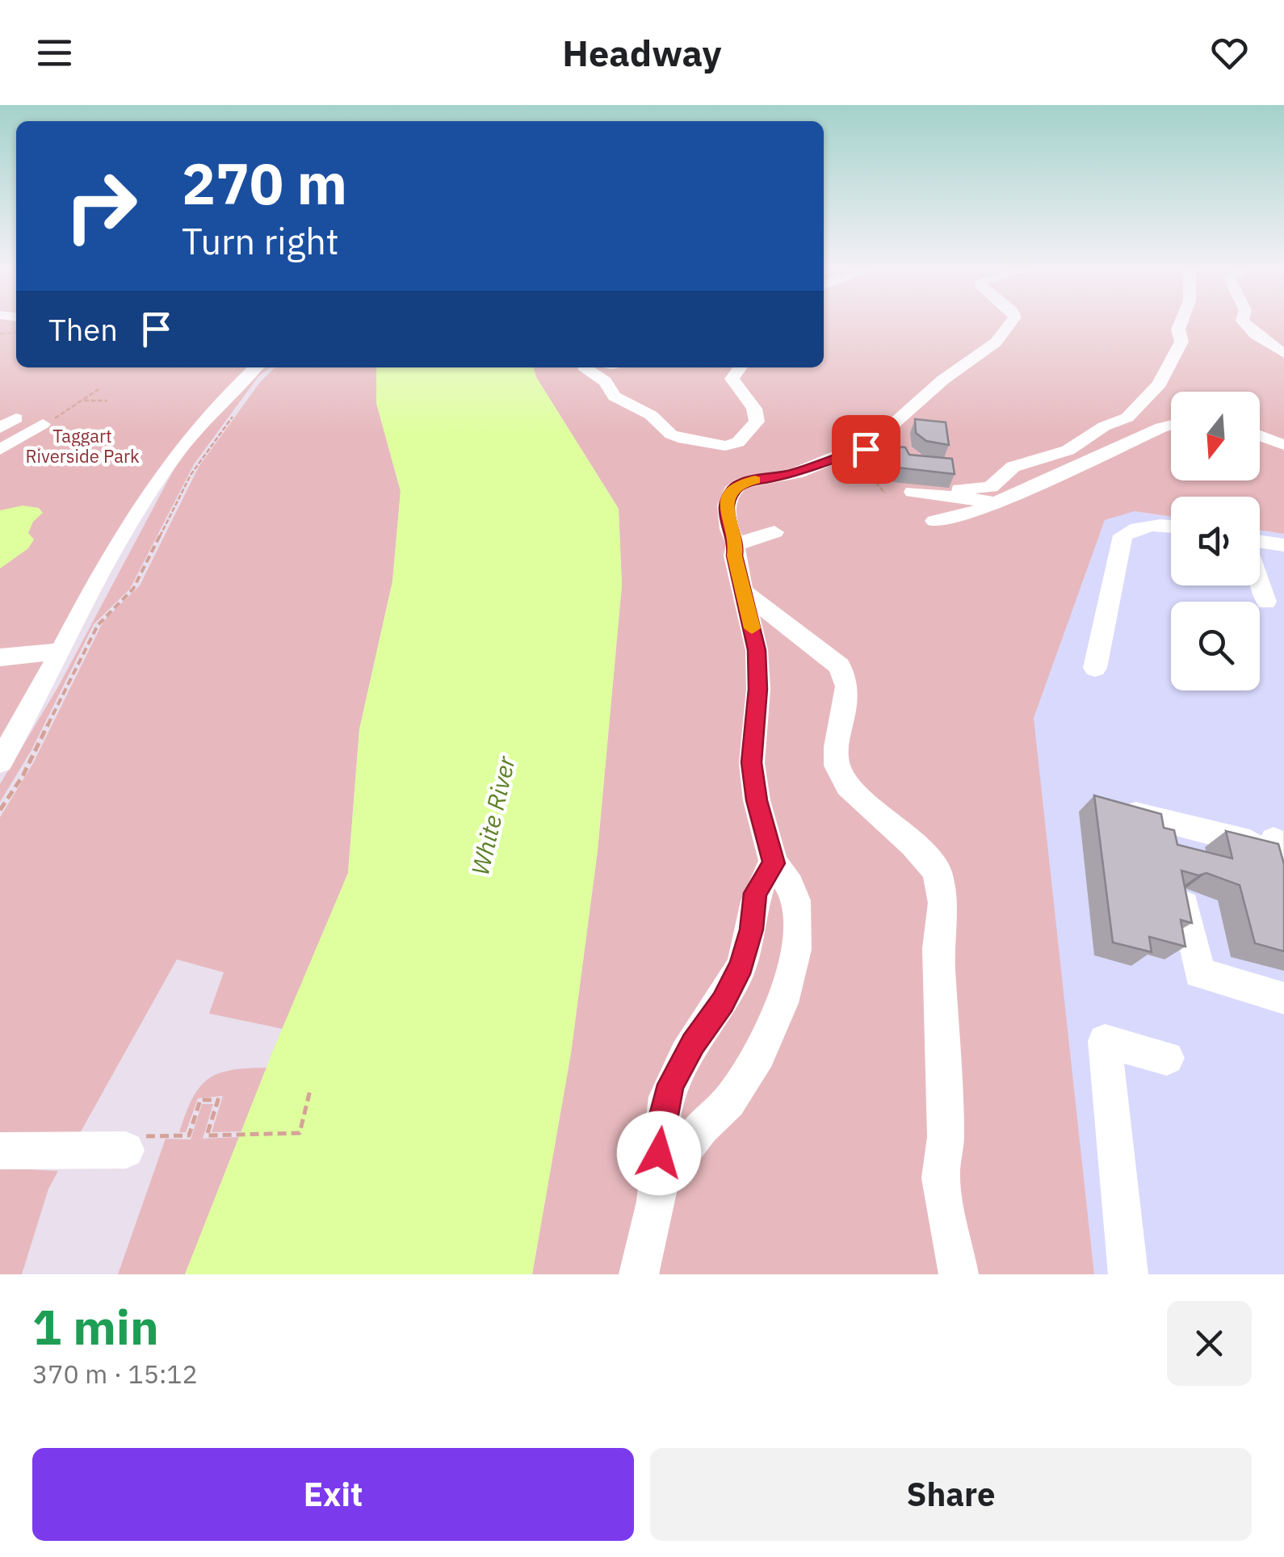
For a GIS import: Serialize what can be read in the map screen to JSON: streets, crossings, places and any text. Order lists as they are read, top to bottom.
{
  "water": ["White River"],
  "parks": ["Taggart Riverside Park"],
  "north": "bottom",
  "page": {
    "header": "Headway",
    "turn": ["270 m", "Turn right"],
    "then": "Then",
    "heading": ["1 min", "370 m · 15:12"],
    "buttons": ["Exit", "Share"]
  }
}
